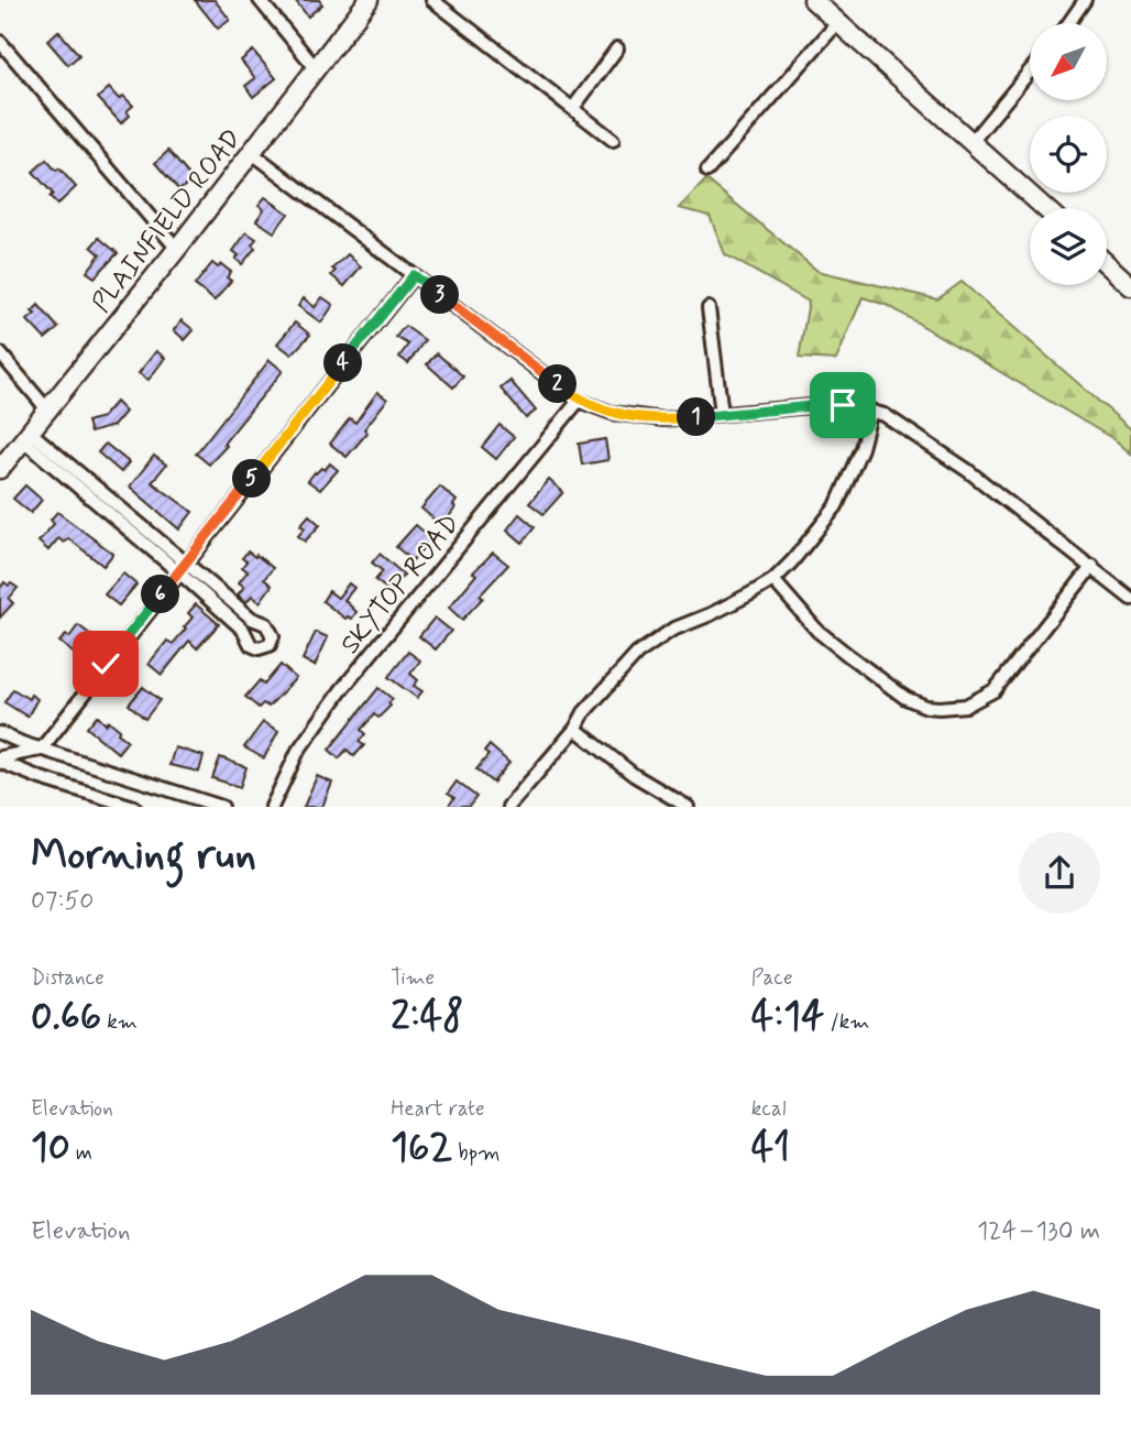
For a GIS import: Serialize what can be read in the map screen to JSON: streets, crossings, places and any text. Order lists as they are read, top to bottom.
{
  "streets": {
    "street": ["PLAINFIELD ROAD", "SKYTOP ROAD"]
  },
  "north": "bottom left",
  "page": {
    "pins": [
      "3",
      "4",
      "2",
      "1",
      "5",
      "6"
    ],
    "heading": ["Morning run", "07:50"],
    "stats": [
      ["Distance", "0.66 km"],
      ["Time", "2:48"],
      ["Pace", "4:14 /km"],
      ["Elevation", "10 m"],
      ["Heart rate", "162 bpm"],
      ["kcal", "41"]
    ],
    "chart": ["Elevation", "124–130 m"]
  }
}
